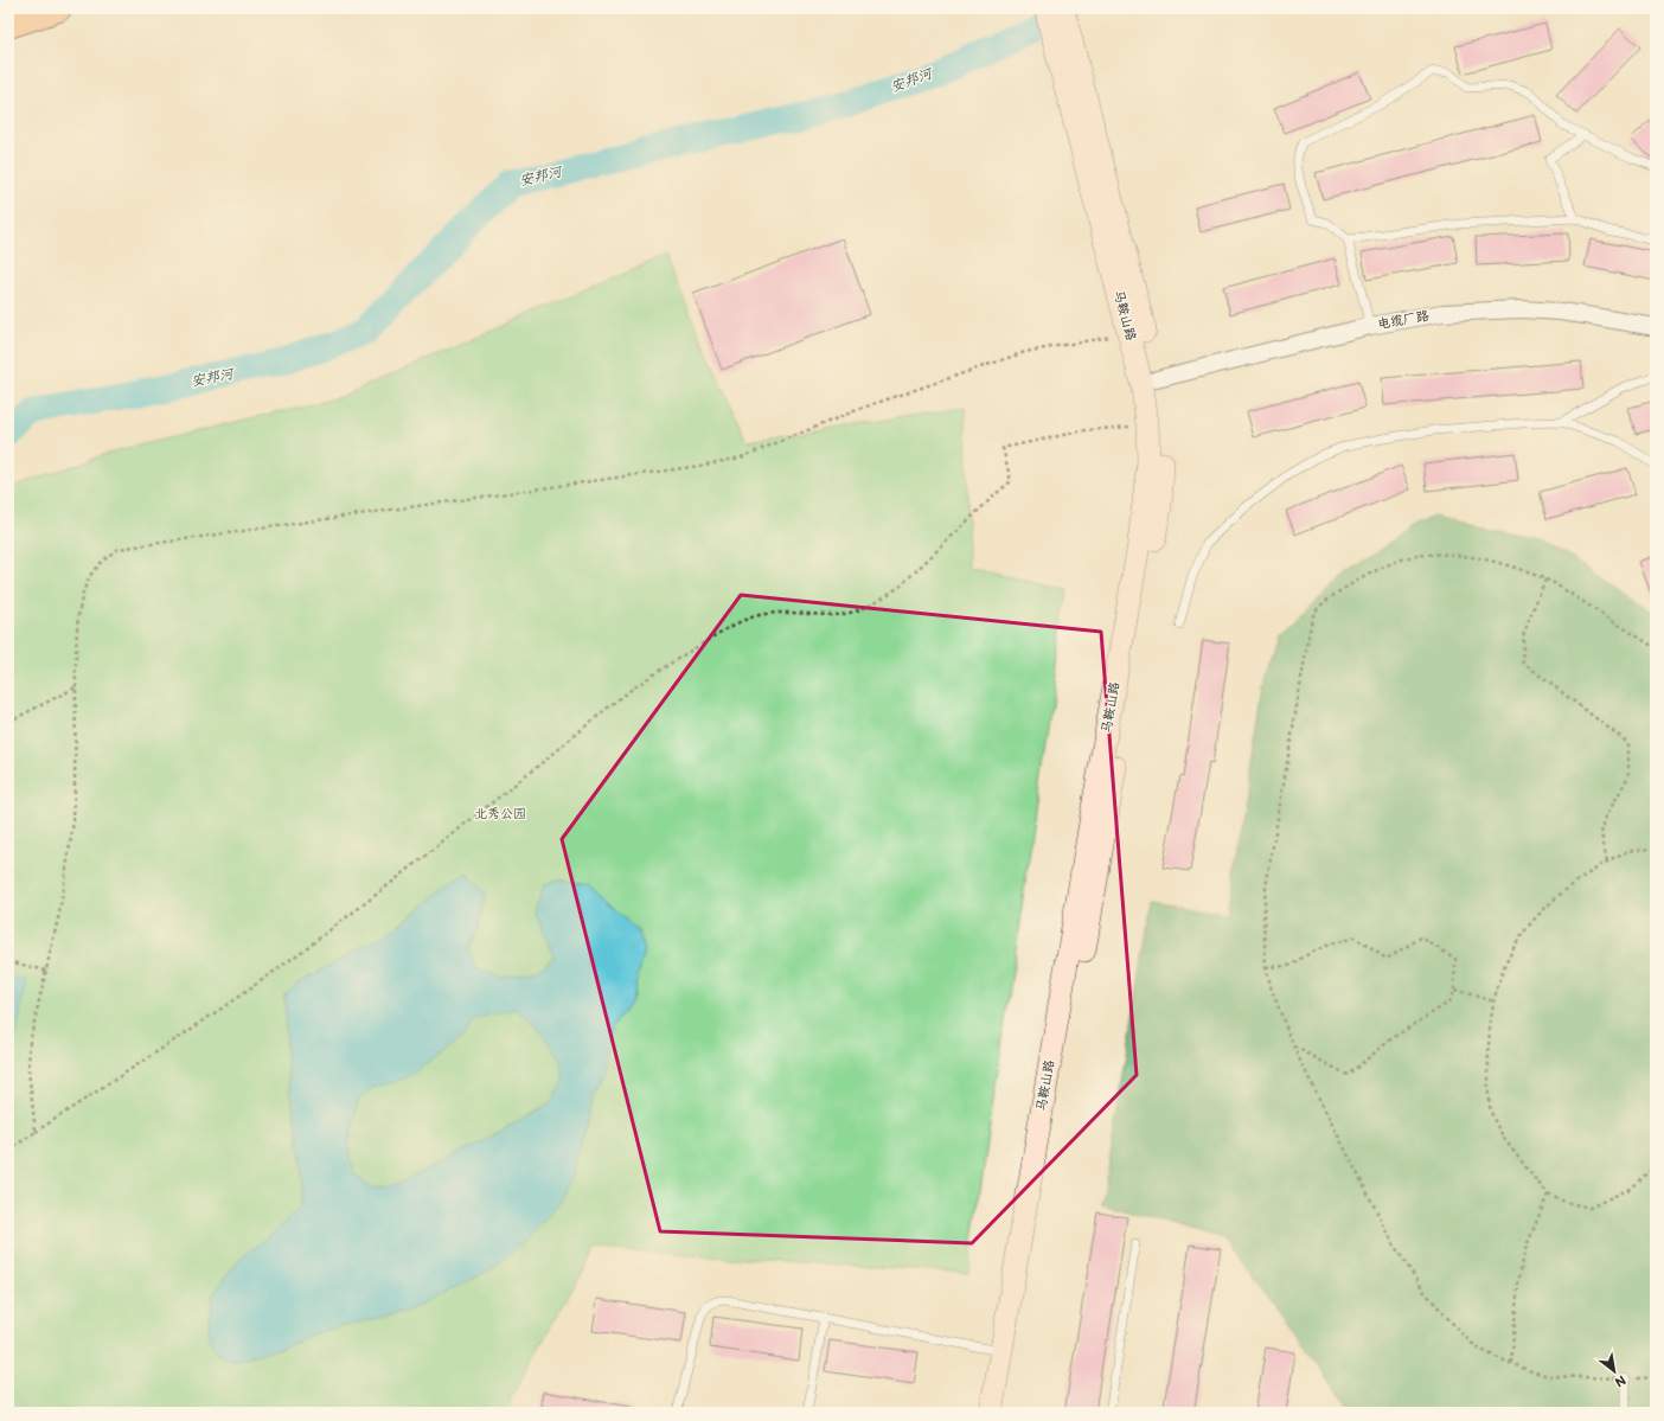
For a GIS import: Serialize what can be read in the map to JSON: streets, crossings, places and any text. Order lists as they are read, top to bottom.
{
  "streets": {
    "main road": ["马鞍山路"],
    "street": ["电缆厂路"]
  },
  "crossings": [
    ["马鞍山路", "电缆厂路"]
  ],
  "water": ["安邦河"],
  "parks": ["北秀公园"],
  "north": "bottom right"
}
